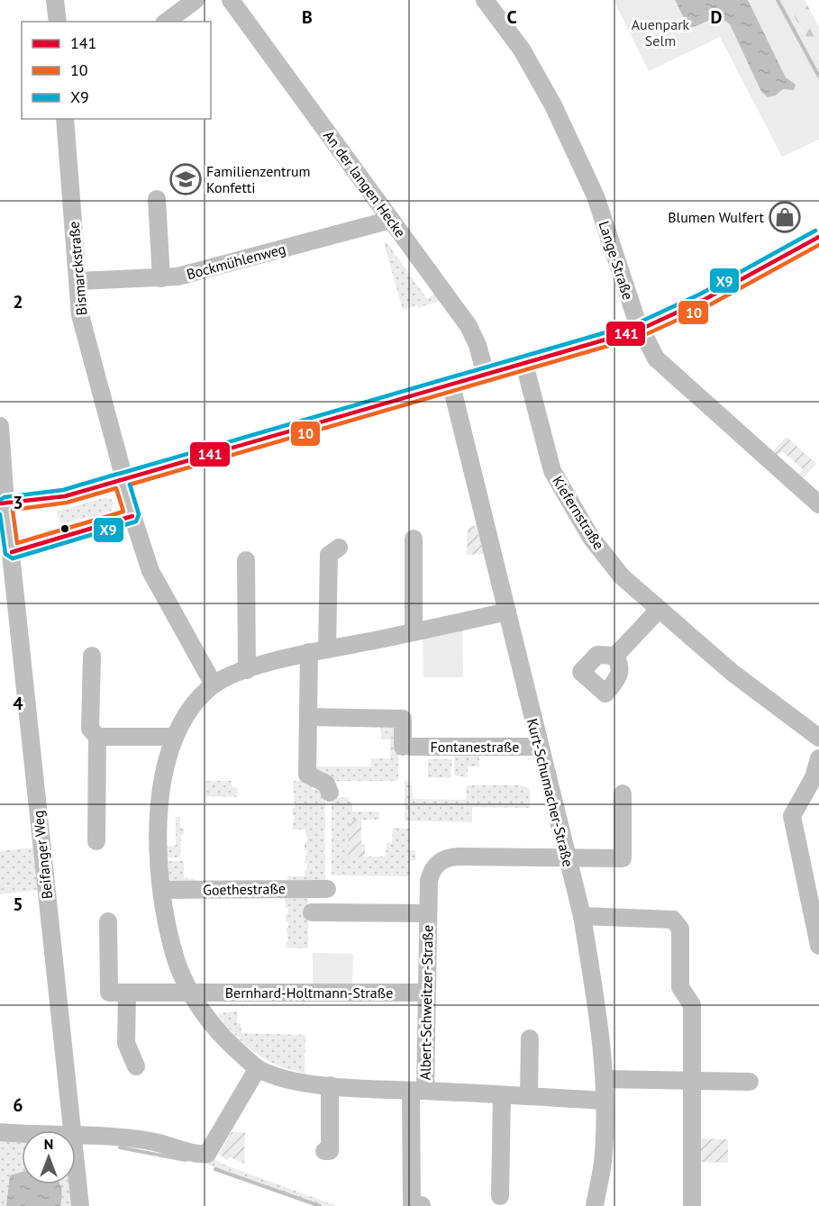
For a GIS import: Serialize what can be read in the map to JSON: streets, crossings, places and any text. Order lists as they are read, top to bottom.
{
  "streets": {
    "street": [
      "An der langen Hecke",
      "Lange Straße",
      "Bockmühlenweg",
      "Bismarckstraße",
      "Kiefernstraße",
      "Fontanestraße",
      "Kurt-Schumacher-Straße",
      "Beifanger Weg",
      "Goethestraße",
      "Bernhard-Holtmann-Straße",
      "Albert-Schweitzer-Straße"
    ]
  },
  "crossings": [
    ["An der langen Hecke", "Bockmühlenweg"],
    ["Bockmühlenweg", "Bismarckstraße"],
    ["Fontanestraße", "Kurt-Schumacher-Straße"],
    ["Kurt-Schumacher-Straße", "Albert-Schweitzer-Straße"],
    ["Bernhard-Holtmann-Straße", "Albert-Schweitzer-Straße"]
  ],
  "parks": ["Auenpark Selm"],
  "places": {
    "school or university": ["Familienzentrum Konfetti"],
    "shop": ["Blumen Wulfert"]
  },
  "lines": ["transit line X9", "transit line 141", "transit line 10"],
  "legend": ["141", "10", "X9"],
  "north": "top",
  "grid": {
    "columns": ["B", "C", "D"],
    "rows": [
      "2",
      "3",
      "4",
      "5",
      "6"
    ]
  }
}
